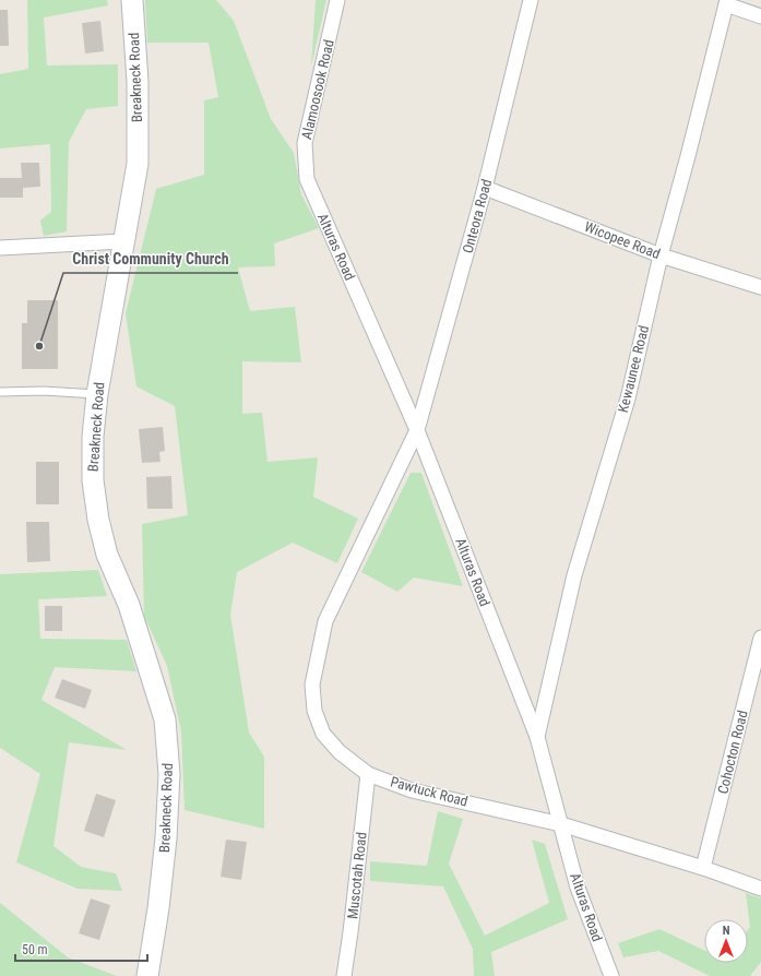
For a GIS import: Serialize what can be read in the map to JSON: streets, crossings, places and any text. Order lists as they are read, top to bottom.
{
  "streets": {
    "street": [
      "Breakneck Road",
      "Alamoosook Road",
      "Onteora Road",
      "Wicopee Road",
      "Alturas Road",
      "Kewaunee Road",
      "Cohocton Road",
      "Pawtuck Road",
      "Muscotah Road"
    ]
  },
  "crossings": [
    ["Alamoosook Road", "Alturas Road"],
    ["Onteora Road", "Wicopee Road"],
    ["Onteora Road", "Alturas Road"],
    ["Onteora Road", "Pawtuck Road"],
    ["Wicopee Road", "Kewaunee Road"],
    ["Alturas Road", "Kewaunee Road"],
    ["Alturas Road", "Pawtuck Road"],
    ["Cohocton Road", "Pawtuck Road"],
    ["Pawtuck Road", "Muscotah Road"]
  ],
  "places": ["Christ Community Church"],
  "scale_bar": "50 m",
  "north": "top"
}
